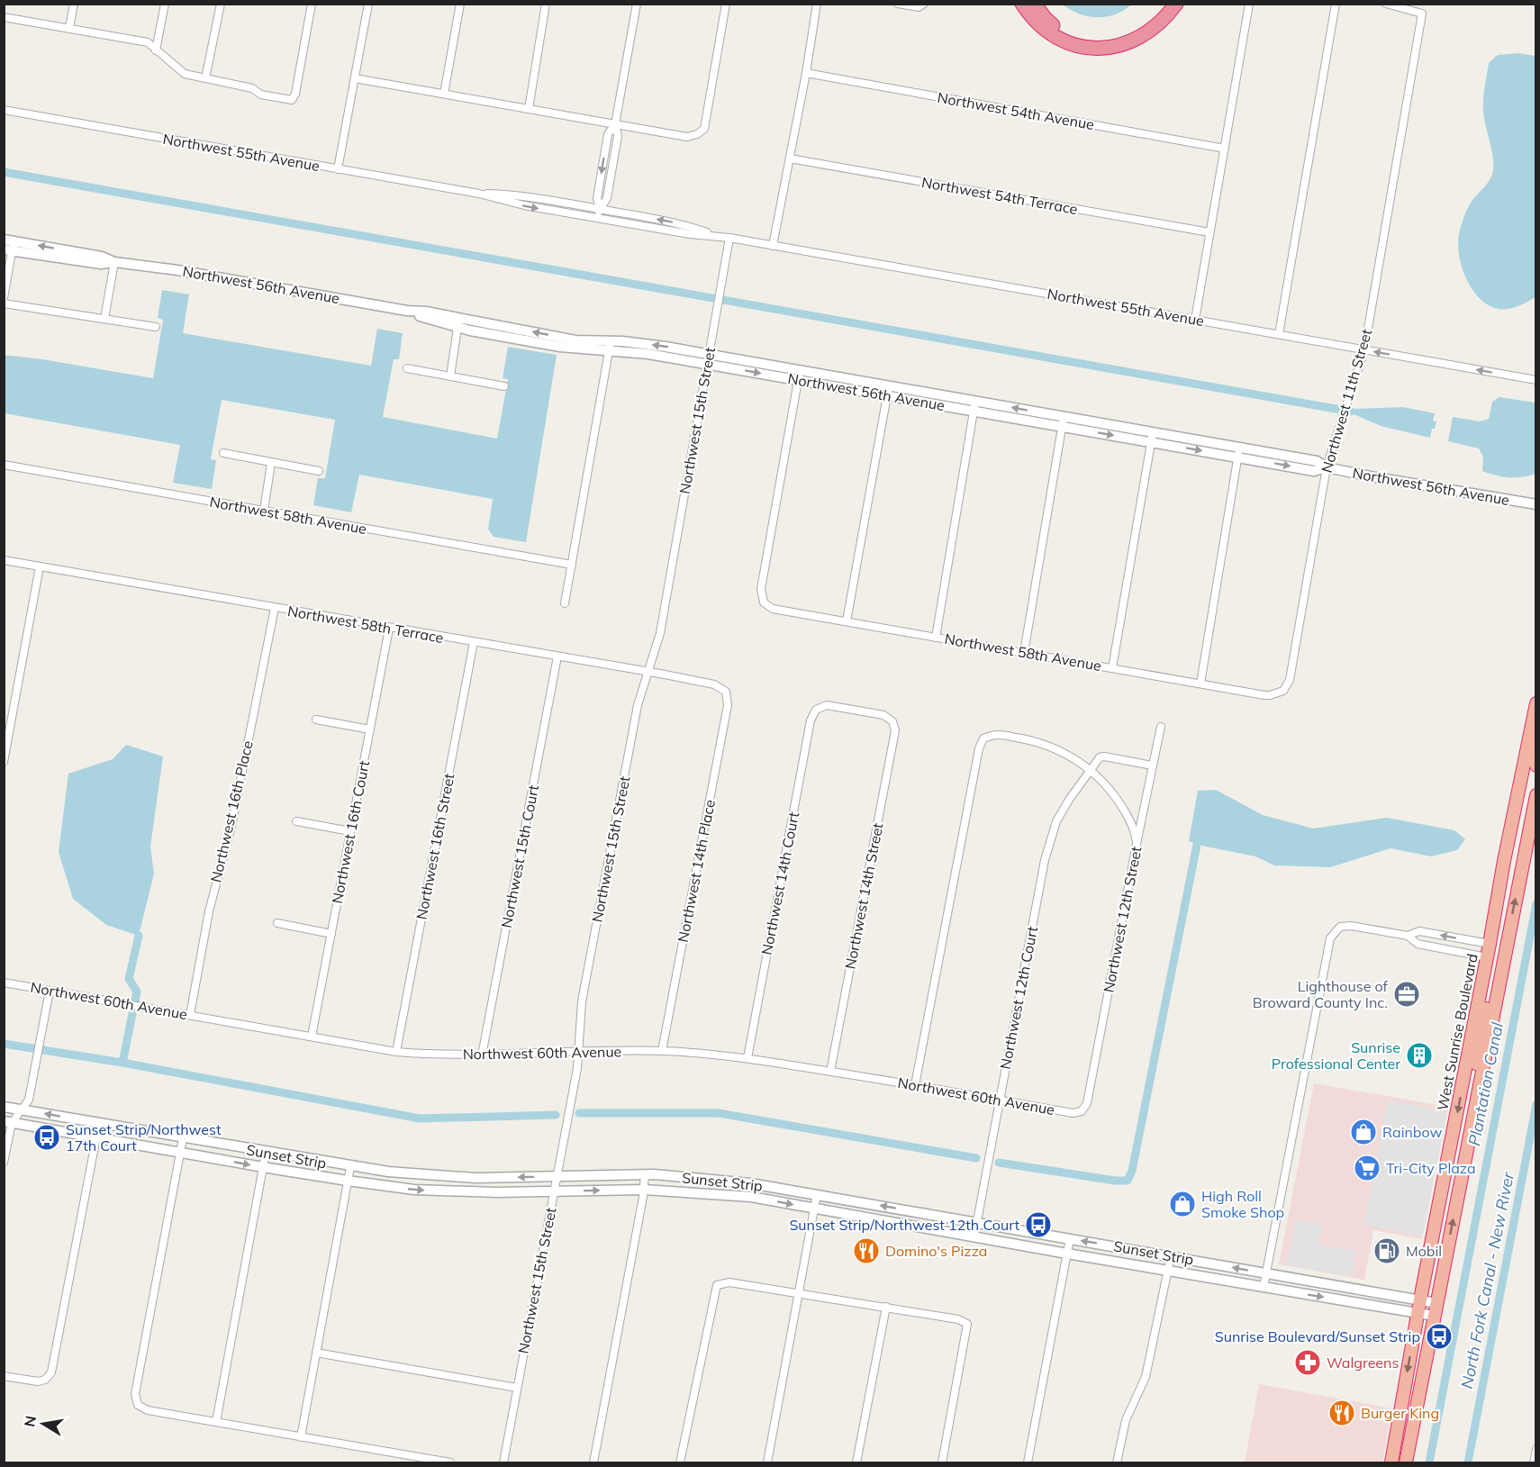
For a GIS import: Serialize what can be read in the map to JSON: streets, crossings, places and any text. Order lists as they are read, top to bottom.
{
  "streets": {
    "highway": ["West Sunrise Boulevard"],
    "street": [
      "Northwest 54th Avenue",
      "Northwest 55th Avenue",
      "Northwest 54th Terrace",
      "Northwest 56th Avenue",
      "Northwest 11th Street",
      "Northwest 15th Street",
      "Northwest 58th Avenue",
      "Northwest 58th Terrace",
      "Northwest 16th Place",
      "Northwest 16th Court",
      "Northwest 16th Street",
      "Northwest 15th Court",
      "Northwest 14th Place",
      "Northwest 14th Court",
      "Northwest 14th Street",
      "Northwest 12th Street",
      "Northwest 12th Court",
      "Northwest 60th Avenue",
      "Sunset Strip"
    ]
  },
  "crossings": [
    ["Northwest 55th Avenue", "Northwest 11th Street"],
    ["Northwest 55th Avenue", "Northwest 15th Street"],
    ["Northwest 56th Avenue", "Northwest 11th Street"],
    ["Northwest 56th Avenue", "Northwest 15th Street"],
    ["Northwest 56th Avenue", "Northwest 58th Avenue"],
    ["Northwest 11th Street", "Northwest 58th Avenue"],
    ["Northwest 15th Street", "Northwest 58th Terrace"],
    ["Northwest 15th Street", "Northwest 60th Avenue"],
    ["Northwest 15th Street", "Sunset Strip"],
    ["Northwest 58th Terrace", "Northwest 16th Place"],
    ["Northwest 58th Terrace", "Northwest 16th Court"],
    ["Northwest 58th Terrace", "Northwest 16th Street"],
    ["Northwest 58th Terrace", "Northwest 15th Court"],
    ["Northwest 58th Terrace", "Northwest 14th Place"],
    ["Northwest 16th Place", "Northwest 60th Avenue"],
    ["Northwest 16th Court", "Northwest 60th Avenue"],
    ["Northwest 16th Street", "Northwest 60th Avenue"],
    ["Northwest 15th Court", "Northwest 60th Avenue"],
    ["Northwest 14th Place", "Northwest 60th Avenue"],
    ["Northwest 14th Court", "Northwest 14th Street"],
    ["Northwest 14th Court", "Northwest 60th Avenue"],
    ["Northwest 14th Street", "Northwest 60th Avenue"],
    ["Northwest 12th Street", "Northwest 60th Avenue"],
    ["Northwest 12th Court", "Northwest 60th Avenue"],
    ["Northwest 12th Court", "Sunset Strip"],
    ["West Sunrise Boulevard", "Sunset Strip"]
  ],
  "water": ["Plantation Canal", "North Fork Canal - New River"],
  "places": {
    "office": ["Lighthouse of Broward County Inc."],
    "building": ["Sunrise Professional Center"],
    "shop": ["Rainbow", "High Roll Smoke Shop"],
    "bus stop": ["Sunset Strip/Northwest 17th Court", "Sunset Strip/Northwest 12th Court", "Sunrise Boulevard/Sunset Strip"],
    "supermarket": ["Tri-City Plaza"],
    "restaurant": ["Domino's Pizza", "Burger King"],
    "fuel station": ["Mobil"],
    "pharmacy": ["Walgreens"]
  },
  "north": "left"
}
